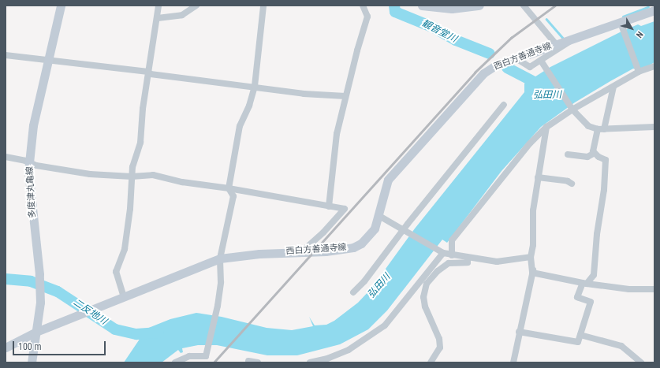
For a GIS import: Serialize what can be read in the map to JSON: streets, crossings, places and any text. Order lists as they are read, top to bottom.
{
  "streets": {
    "main road": ["西白方善通寺線", "多度津丸亀線"]
  },
  "crossings": [
    ["西白方善通寺線", "多度津丸亀線"]
  ],
  "water": ["観音堂川", "弘田川", "二反地川"],
  "scale_bar": "100 m",
  "north": "bottom right"
}
